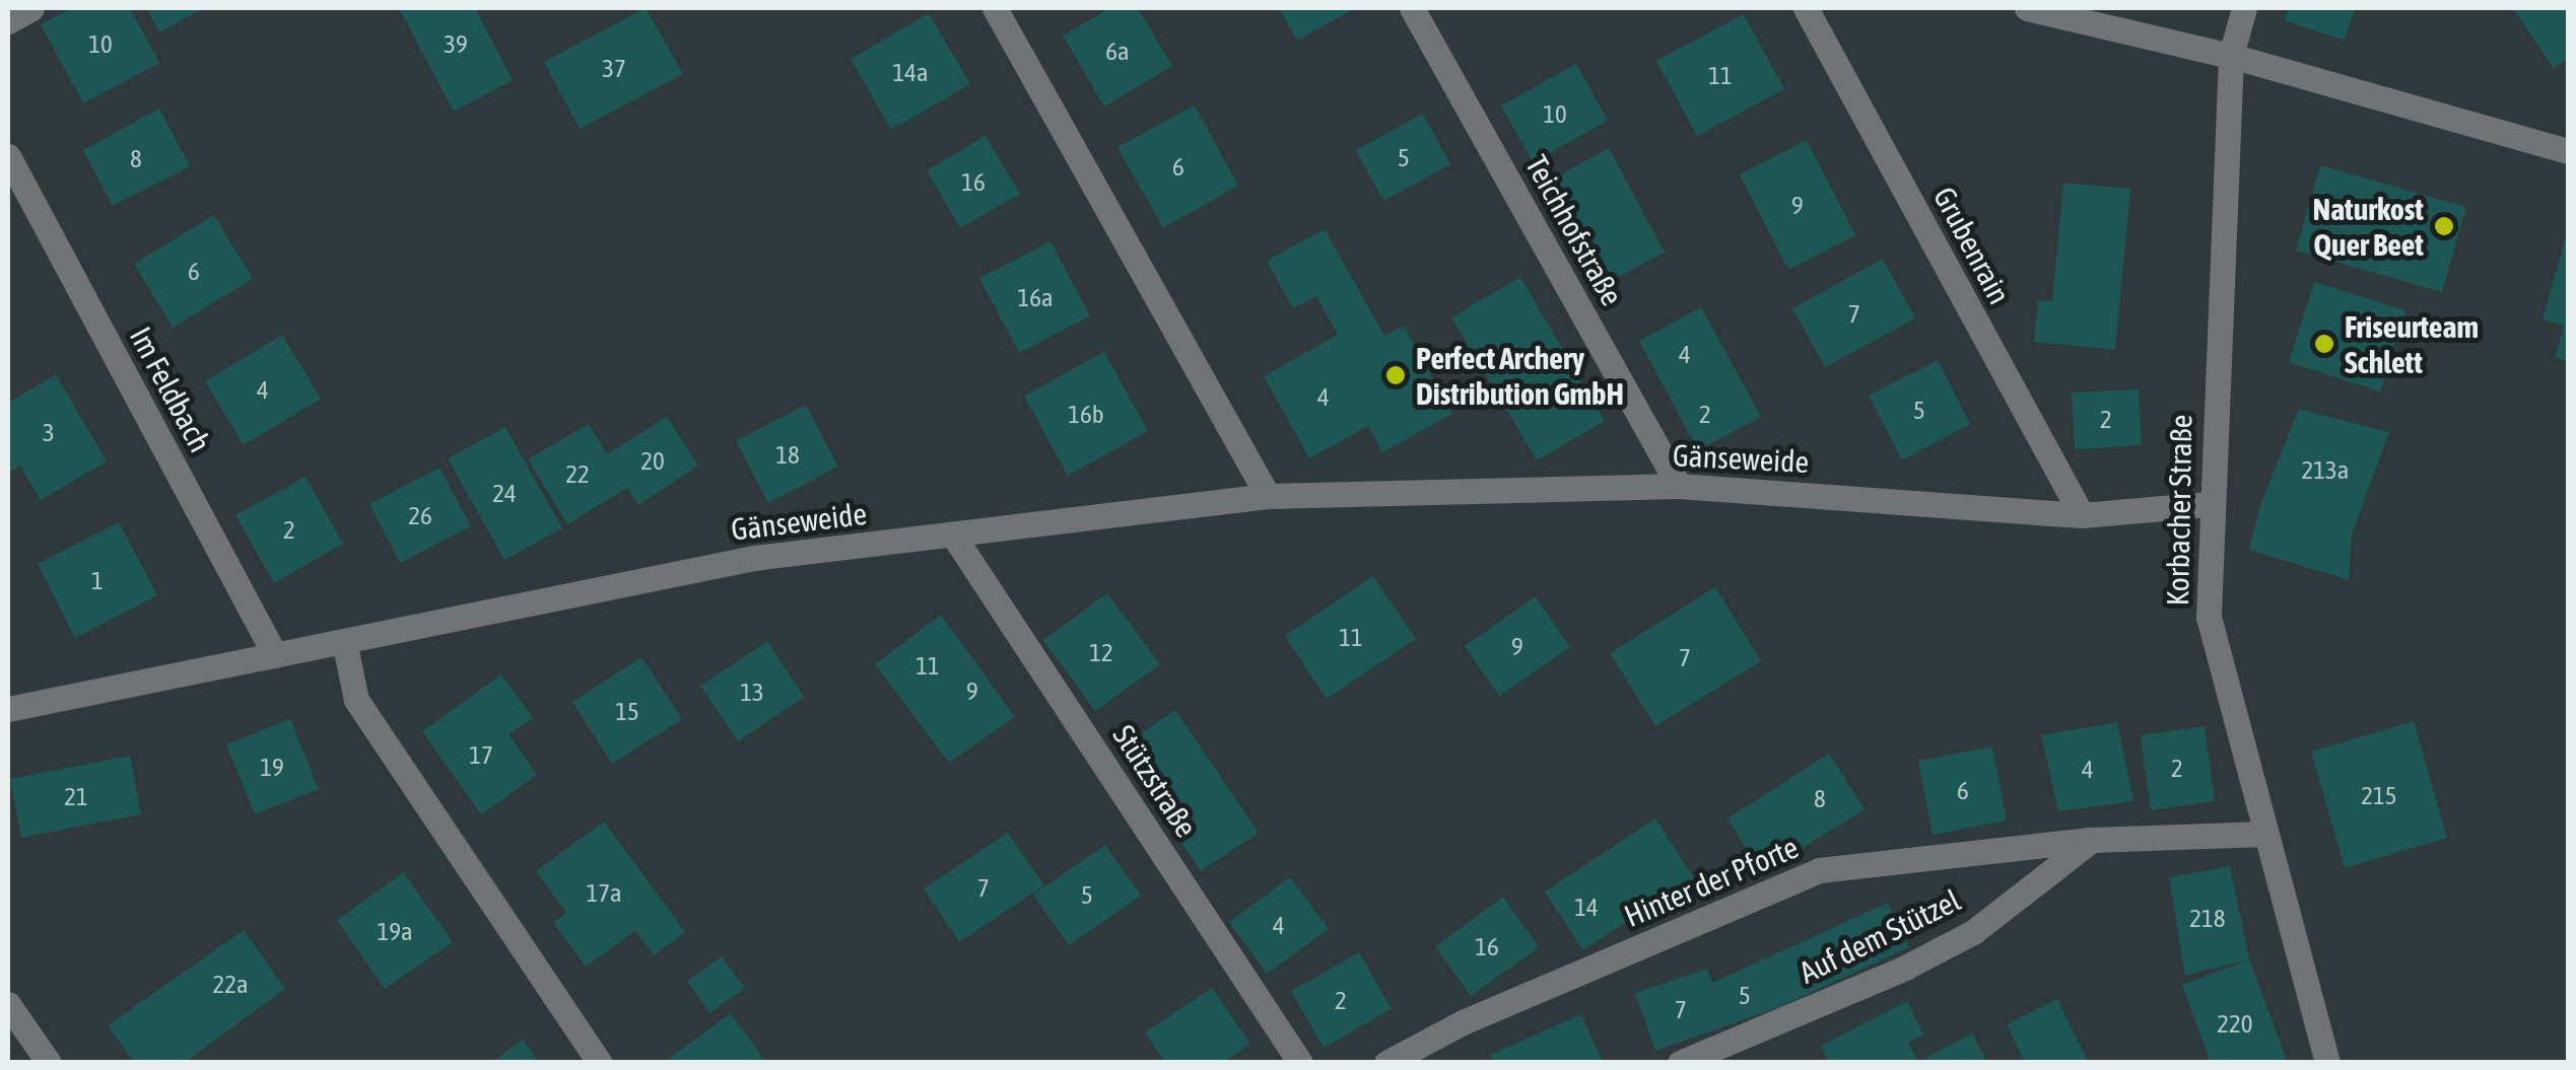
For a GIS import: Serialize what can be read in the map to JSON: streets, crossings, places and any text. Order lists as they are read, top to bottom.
{
  "streets": {
    "street": [
      "Teichhofstraße",
      "Grubenrain",
      "Im Feldbach",
      "Gänseweide",
      "Korbacher Straße",
      "Stützstraße",
      "Hinter der Pforte",
      "Auf dem Stützel"
    ]
  },
  "crossings": [
    ["Teichhofstraße", "Gänseweide"],
    ["Grubenrain", "Gänseweide"],
    ["Im Feldbach", "Gänseweide"],
    ["Gänseweide", "Korbacher Straße"],
    ["Gänseweide", "Stützstraße"],
    ["Korbacher Straße", "Hinter der Pforte"],
    ["Hinter der Pforte", "Auf dem Stützel"]
  ],
  "places": ["Naturkost Quer Beet", "Friseurteam Schlett", "Perfect Archery Distribution GmbH"],
  "house_numbers": [
    "10",
    "39",
    "6a",
    "37",
    "14a",
    "11",
    "10",
    "5",
    "8",
    "6",
    "16",
    "9",
    "6",
    "16a",
    "7",
    "4",
    "4",
    "4",
    "5",
    "16b",
    "2",
    "2",
    "3",
    "18",
    "20",
    "213a",
    "22",
    "24",
    "26",
    "2",
    "1",
    "11",
    "9",
    "12",
    "7",
    "11",
    "9",
    "13",
    "15",
    "17",
    "19",
    "2",
    "4",
    "6",
    "215",
    "21",
    "8",
    "7",
    "17a",
    "5",
    "14",
    "218",
    "4",
    "19a",
    "16",
    "22a",
    "5",
    "2",
    "7",
    "220"
  ]
}
